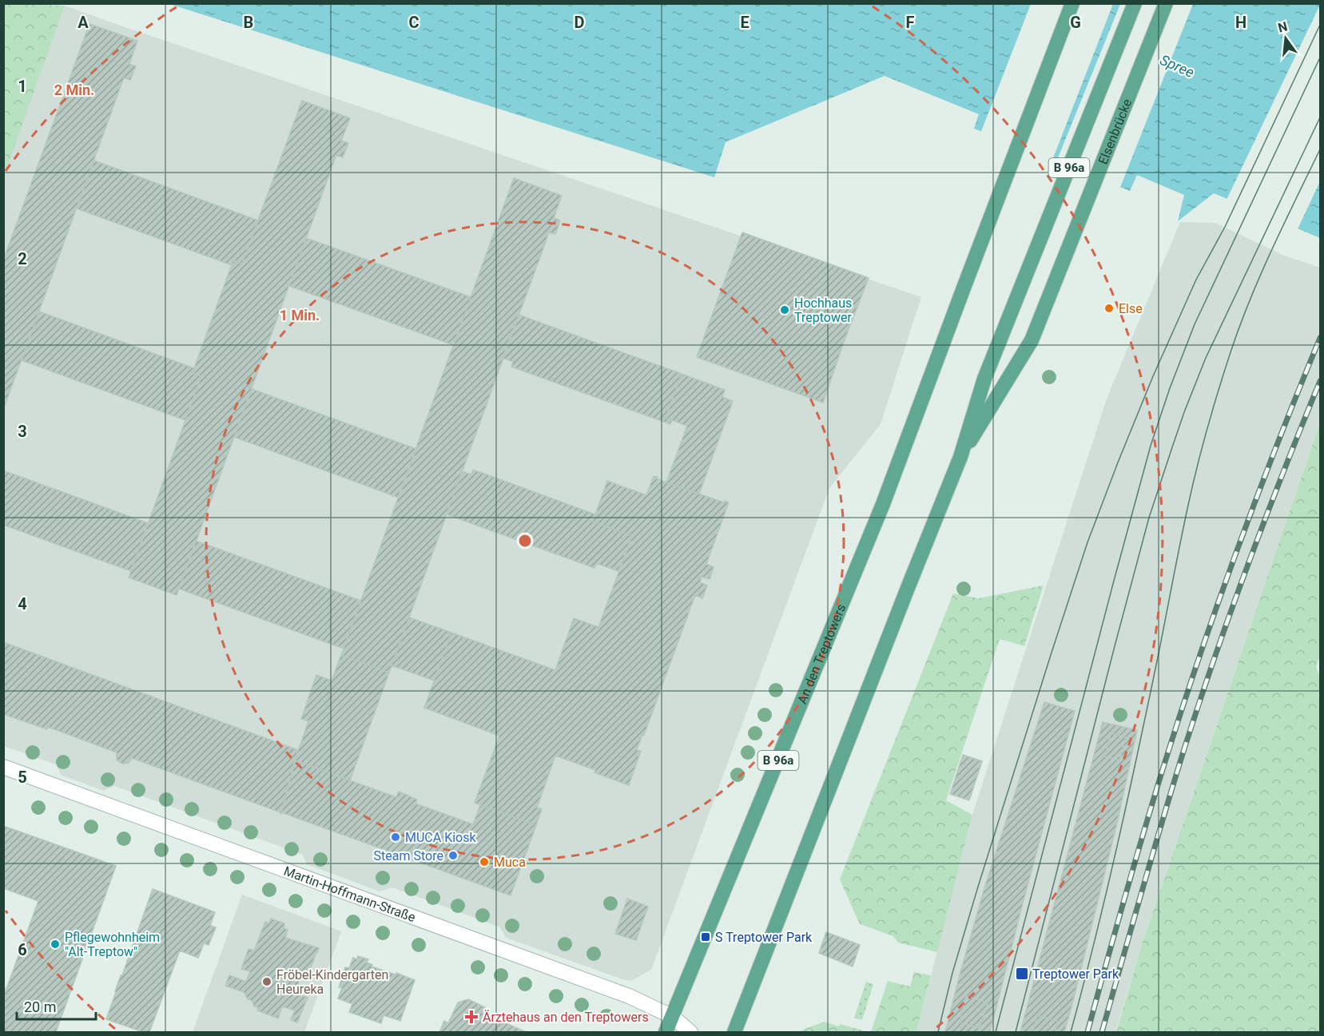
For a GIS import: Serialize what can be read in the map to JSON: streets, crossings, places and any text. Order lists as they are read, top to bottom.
{
  "streets": {
    "main road": ["Elsenbrücke", "B 96a", "An den Treptowers"],
    "street": ["Martin-Hoffmann-Straße"]
  },
  "crossings": [
    ["Elsenbrücke", "B 96a"],
    ["B 96a", "An den Treptowers"],
    ["B 96a", "Martin-Hoffmann-Straße"],
    ["An den Treptowers", "Martin-Hoffmann-Straße"]
  ],
  "water": ["Spree"],
  "places": {
    "other": [
      "Else",
      "Hochhaus Treptower",
      "MUCA Kiosk",
      "Steam Store",
      "Muca",
      "Pflegewohnheim \"Alt-Treptow\"",
      "Fröbel-Kindergarten Heureka"
    ],
    "transit": ["S Treptower Park", "Treptower Park"],
    "health": ["Ärztehaus an den Treptowers"]
  },
  "scale_bar": "20 m",
  "north": "top",
  "grid": {
    "columns": [
      "A",
      "B",
      "C",
      "D",
      "E",
      "F",
      "G",
      "H"
    ],
    "rows": [
      "1",
      "2",
      "3",
      "4",
      "5",
      "6"
    ]
  },
  "rings": ["2 Min.", "1 Min."]
}
